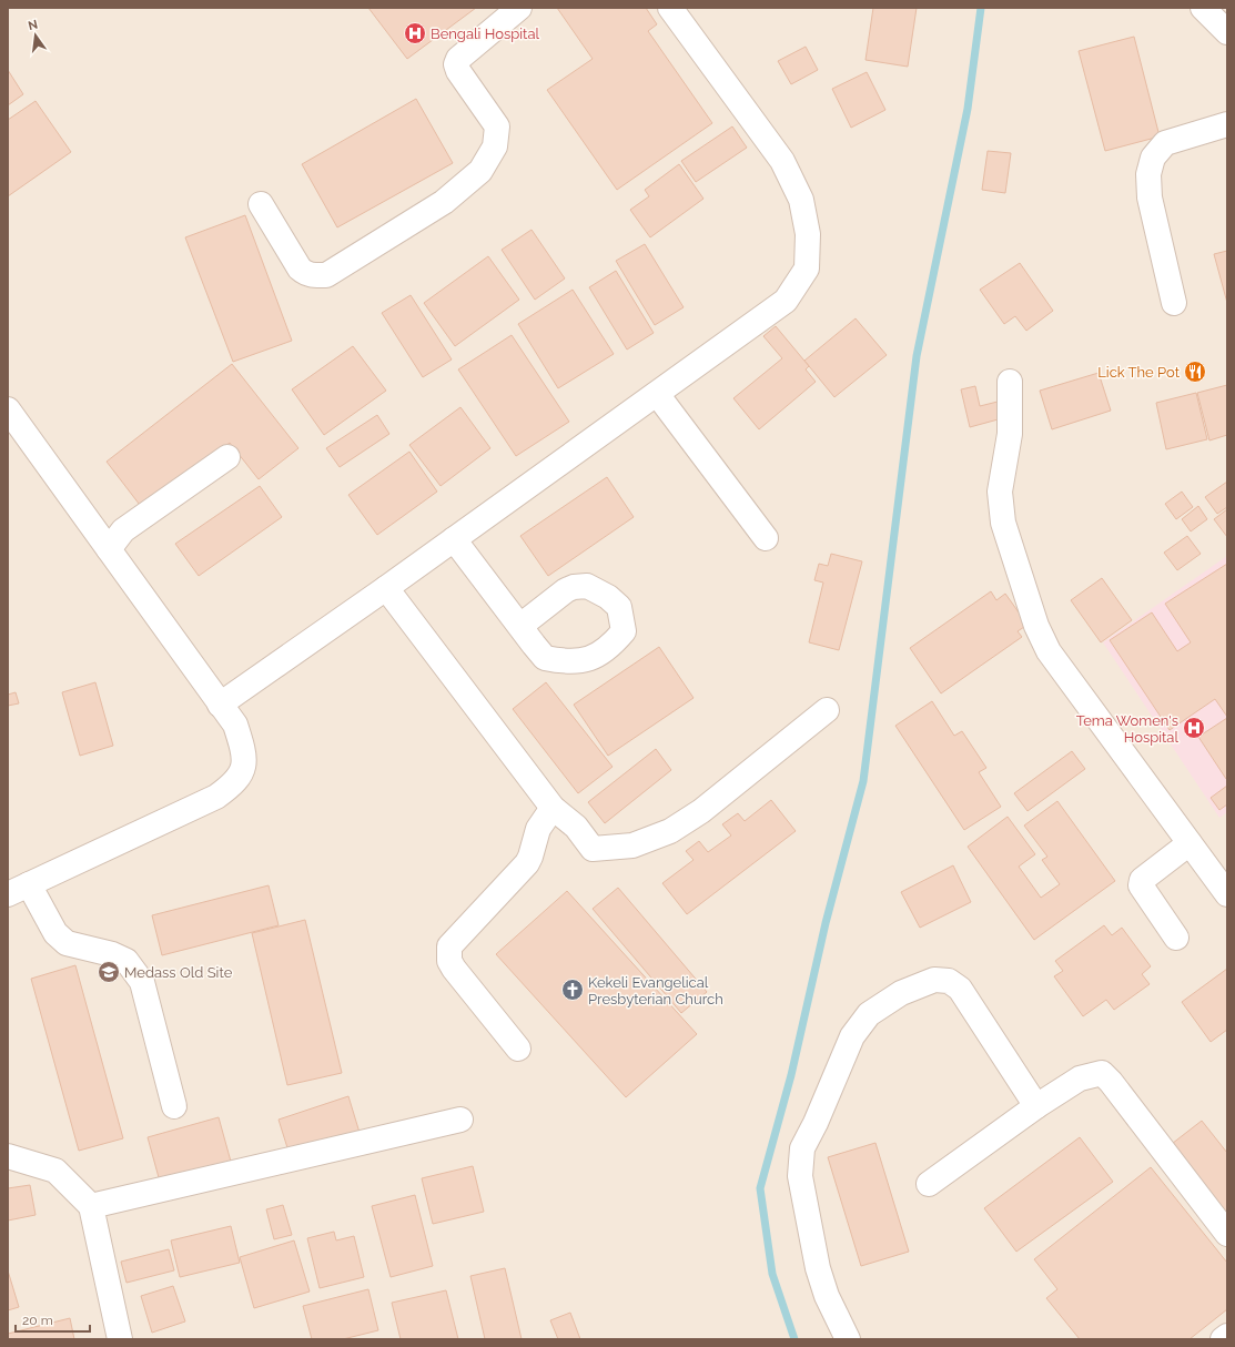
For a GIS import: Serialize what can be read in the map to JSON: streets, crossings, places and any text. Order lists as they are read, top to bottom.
{
  "places": {
    "hospital": ["Bengali Hospital", "Tema Women's Hospital"],
    "restaurant": ["Lick The Pot"],
    "school or university": ["Medass Old Site"],
    "church": ["Kekeli Evangelical Presbyterian Church"]
  },
  "scale_bar": "20 m",
  "north": "top"
}
